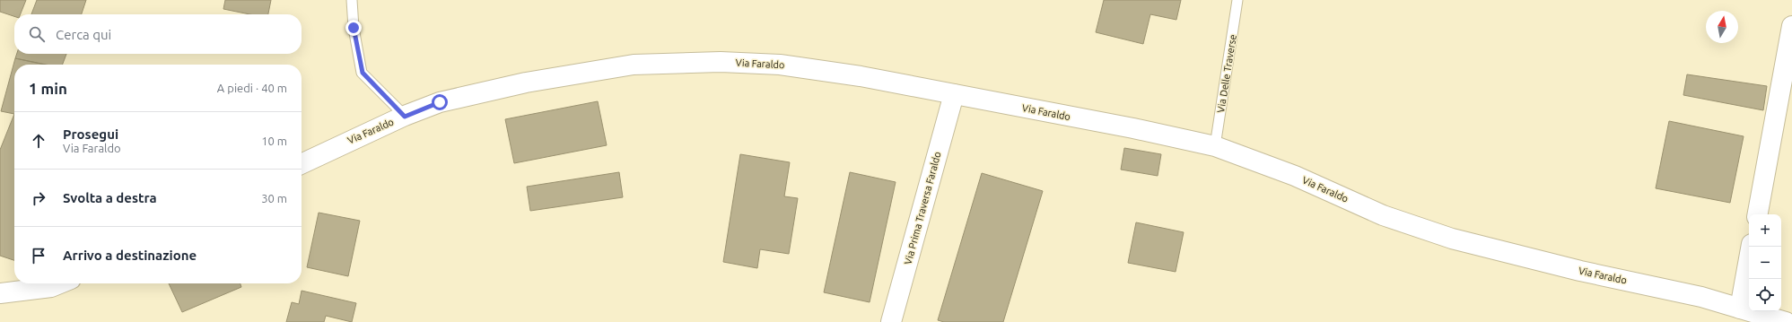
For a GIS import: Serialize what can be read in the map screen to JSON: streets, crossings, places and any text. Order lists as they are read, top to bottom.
{
  "streets": {
    "street": ["Via Faraldo", "Via Prima Traversa Faraldo"],
    "lane": ["Via Delle Traverse"]
  },
  "crossings": [
    ["Via Faraldo", "Via Delle Traverse"],
    ["Via Faraldo", "Via Prima Traversa Faraldo"]
  ],
  "north": "top",
  "page": {
    "search": "Cerca qui",
    "heading": ["1 min", "A piedi · 40 m"],
    "list": [
      ["Prosegui", "Via Faraldo", "10 m"],
      ["Svolta a destra", "30 m"],
      "Arrivo a destinazione"
    ],
    "map_buttons": ["+", "−"]
  }
}
